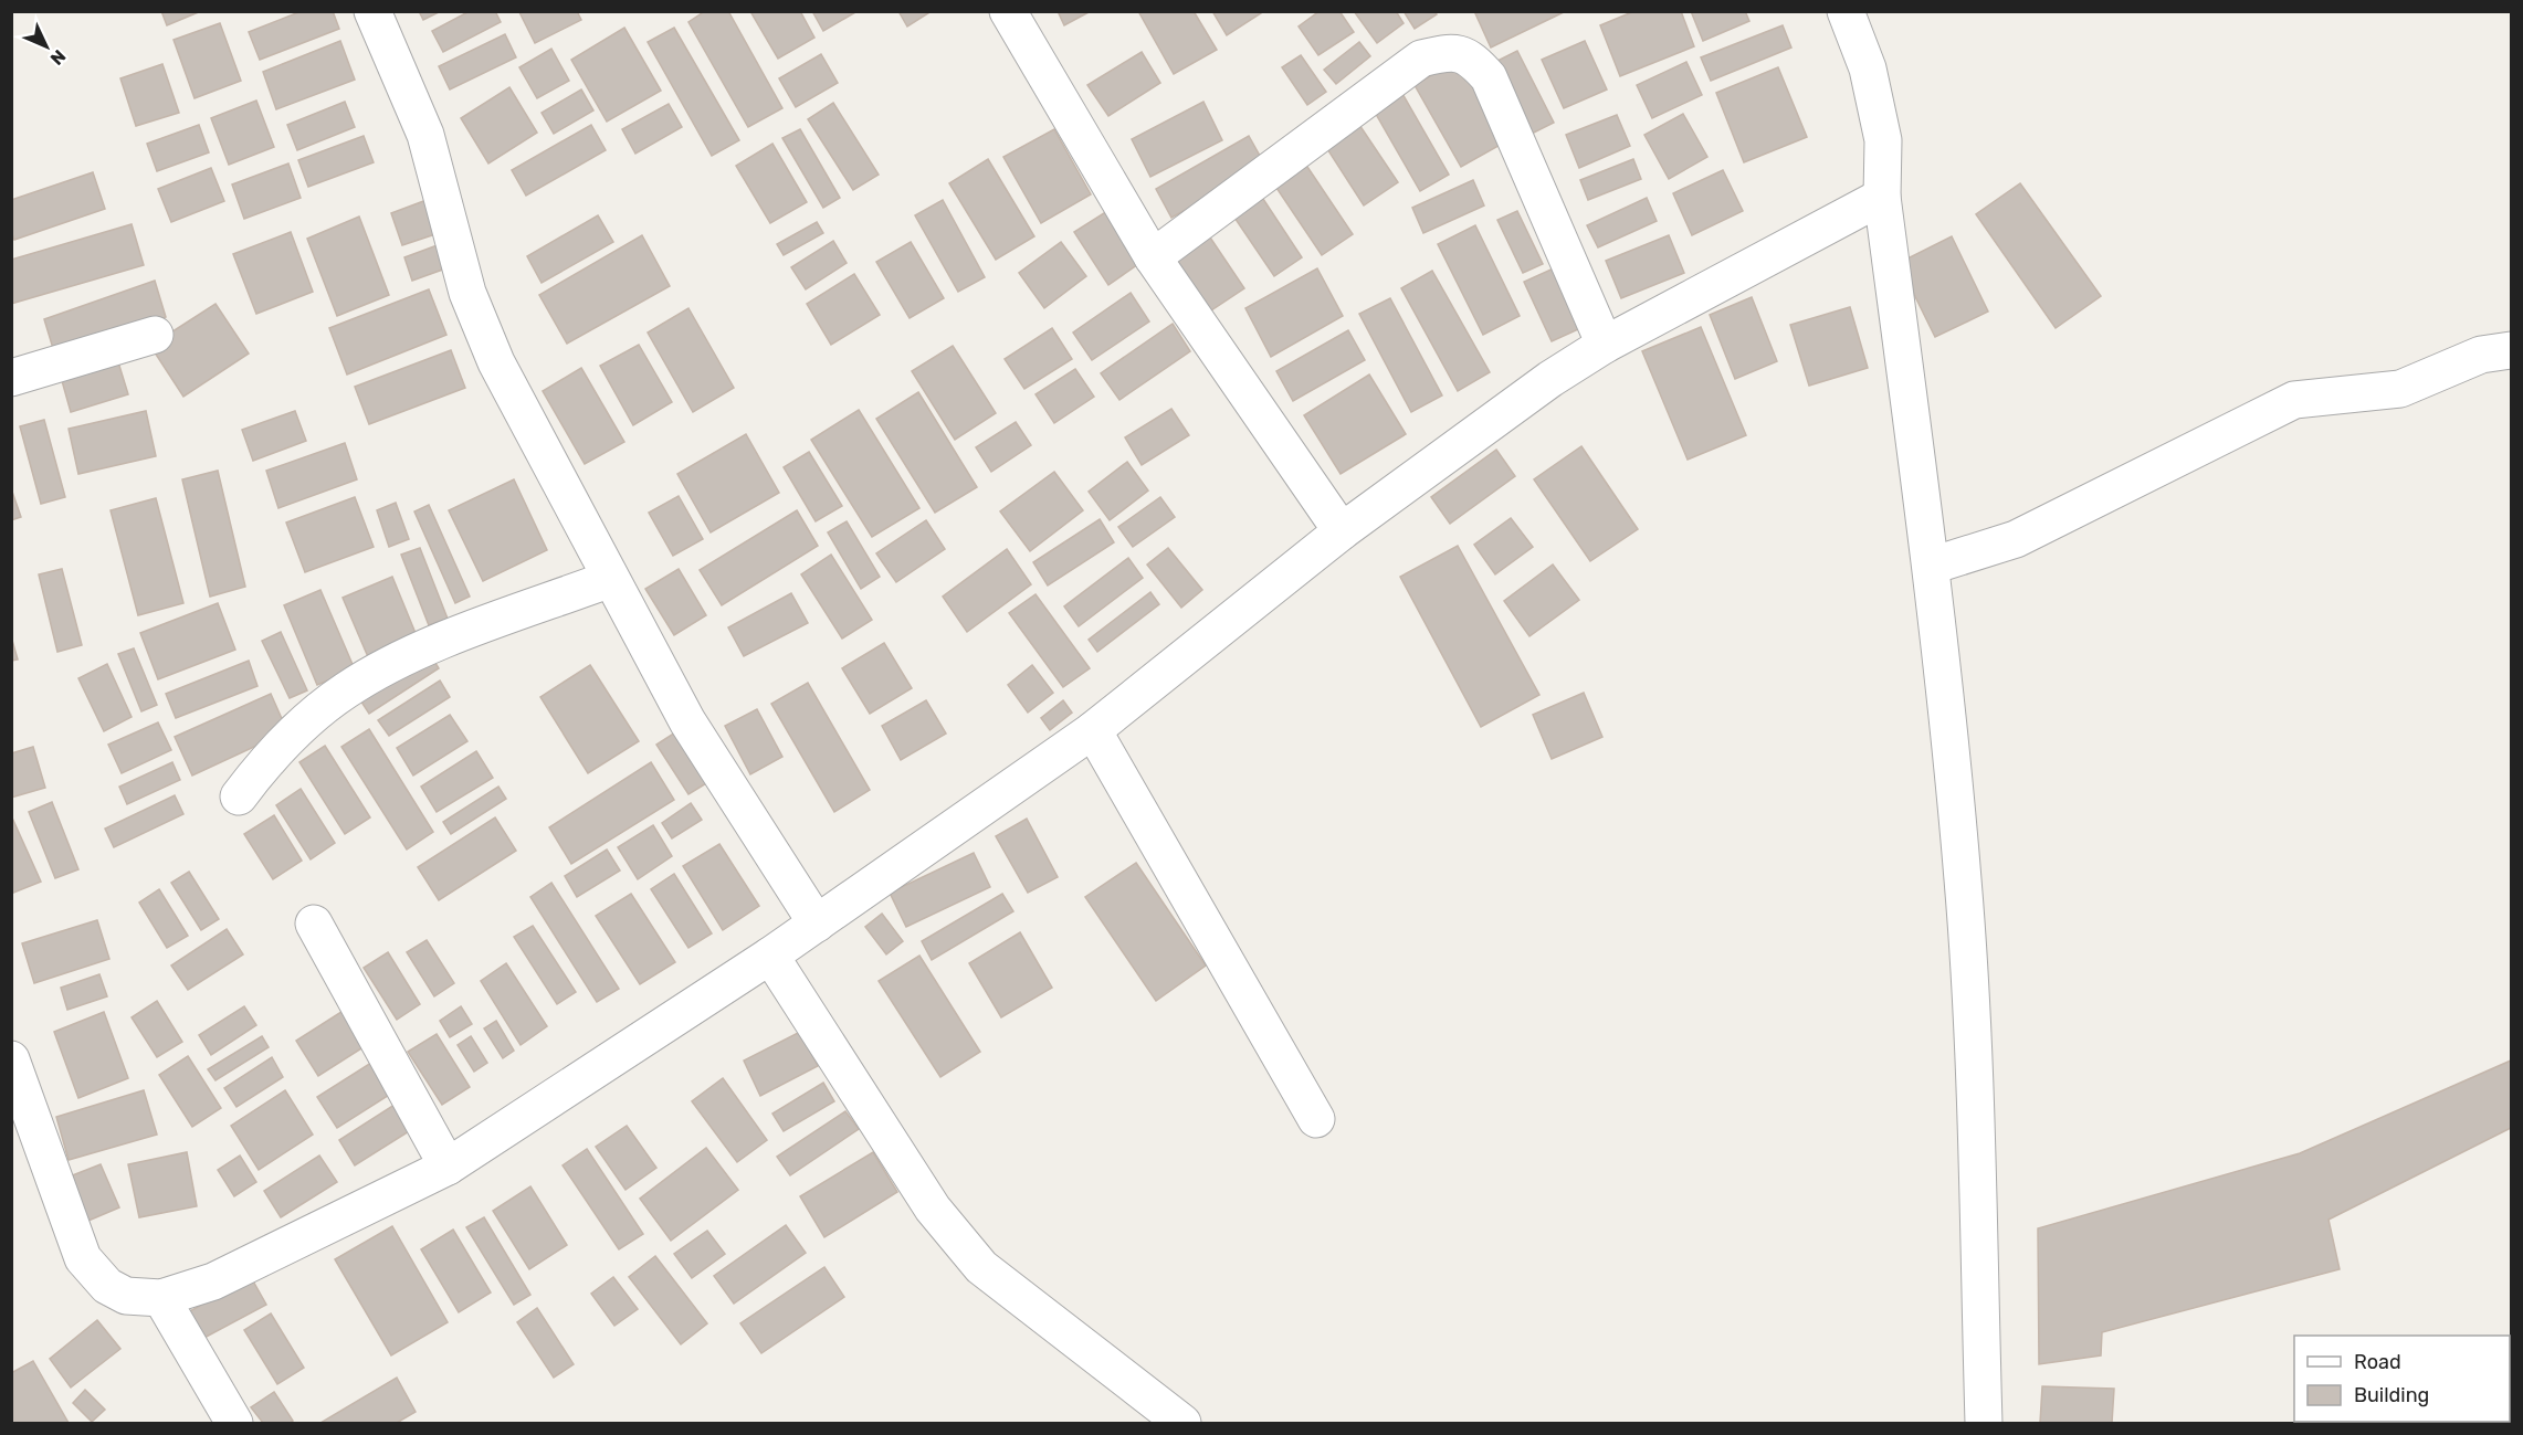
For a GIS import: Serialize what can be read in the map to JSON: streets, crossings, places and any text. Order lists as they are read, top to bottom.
{
  "legend": ["Road", "Building"],
  "north": "bottom right"
}
